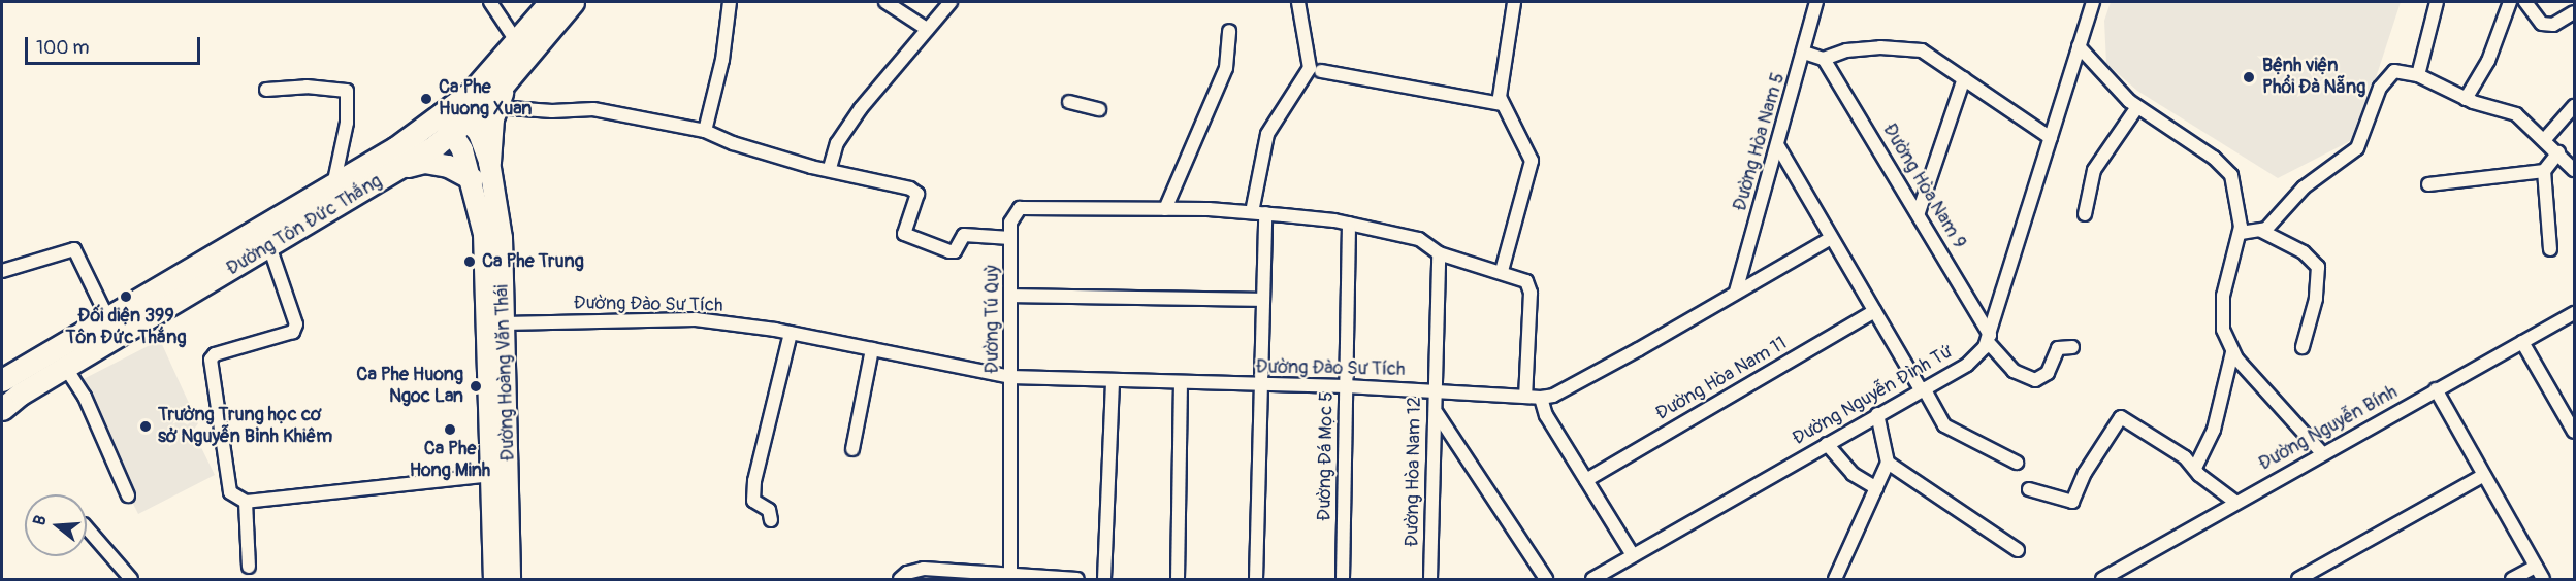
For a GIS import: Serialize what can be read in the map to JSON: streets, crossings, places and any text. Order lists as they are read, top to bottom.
{
  "streets": {
    "highway": ["Đường Tôn Đức Thắng"],
    "main road": ["Đường Hoàng Văn Thái"],
    "street": [
      "Đường Hòa Nam 5",
      "Đường Hòa Nam 9",
      "Đường Đào Sư Tích",
      "Đường Tú Quỳ",
      "Đường Hòa Nam 11",
      "Đường Nguyễn Đình Tứ",
      "Đường Nguyễn Bính",
      "Đường Đá Mọc 5",
      "Đường Hòa Nam 12"
    ]
  },
  "crossings": [
    ["Đường Hòa Nam 5", "Đường Đào Sư Tích"],
    ["Đường Hòa Nam 9", "Đường Nguyễn Đình Tứ"],
    ["Đường Tôn Đức Thắng", "Đường Hoàng Văn Thái"],
    ["Đường Đào Sư Tích", "Đường Tú Quỳ"],
    ["Đường Đào Sư Tích", "Đường Hoàng Văn Thái"],
    ["Đường Đào Sư Tích", "Đường Đá Mọc 5"],
    ["Đường Đào Sư Tích", "Đường Hòa Nam 12"],
    ["Đường Tú Quỳ", "Đường Đá Mọc 5"],
    ["Đường Tú Quỳ", "Đường Hòa Nam 12"]
  ],
  "places": [
    "Bệnh viện Phổi Đà Nẵng",
    "Ca Phe Huong Xuan",
    "Ca Phe Trung",
    "Đối diện 399 Tôn Đức Thắng",
    "Ca Phe Huong Ngoc Lan",
    "Trường Trung học cơ sở Nguyễn Bỉnh Khiêm",
    "Ca Phe Hong Minh"
  ],
  "scale_bar": "100 m",
  "north": "left"
}
